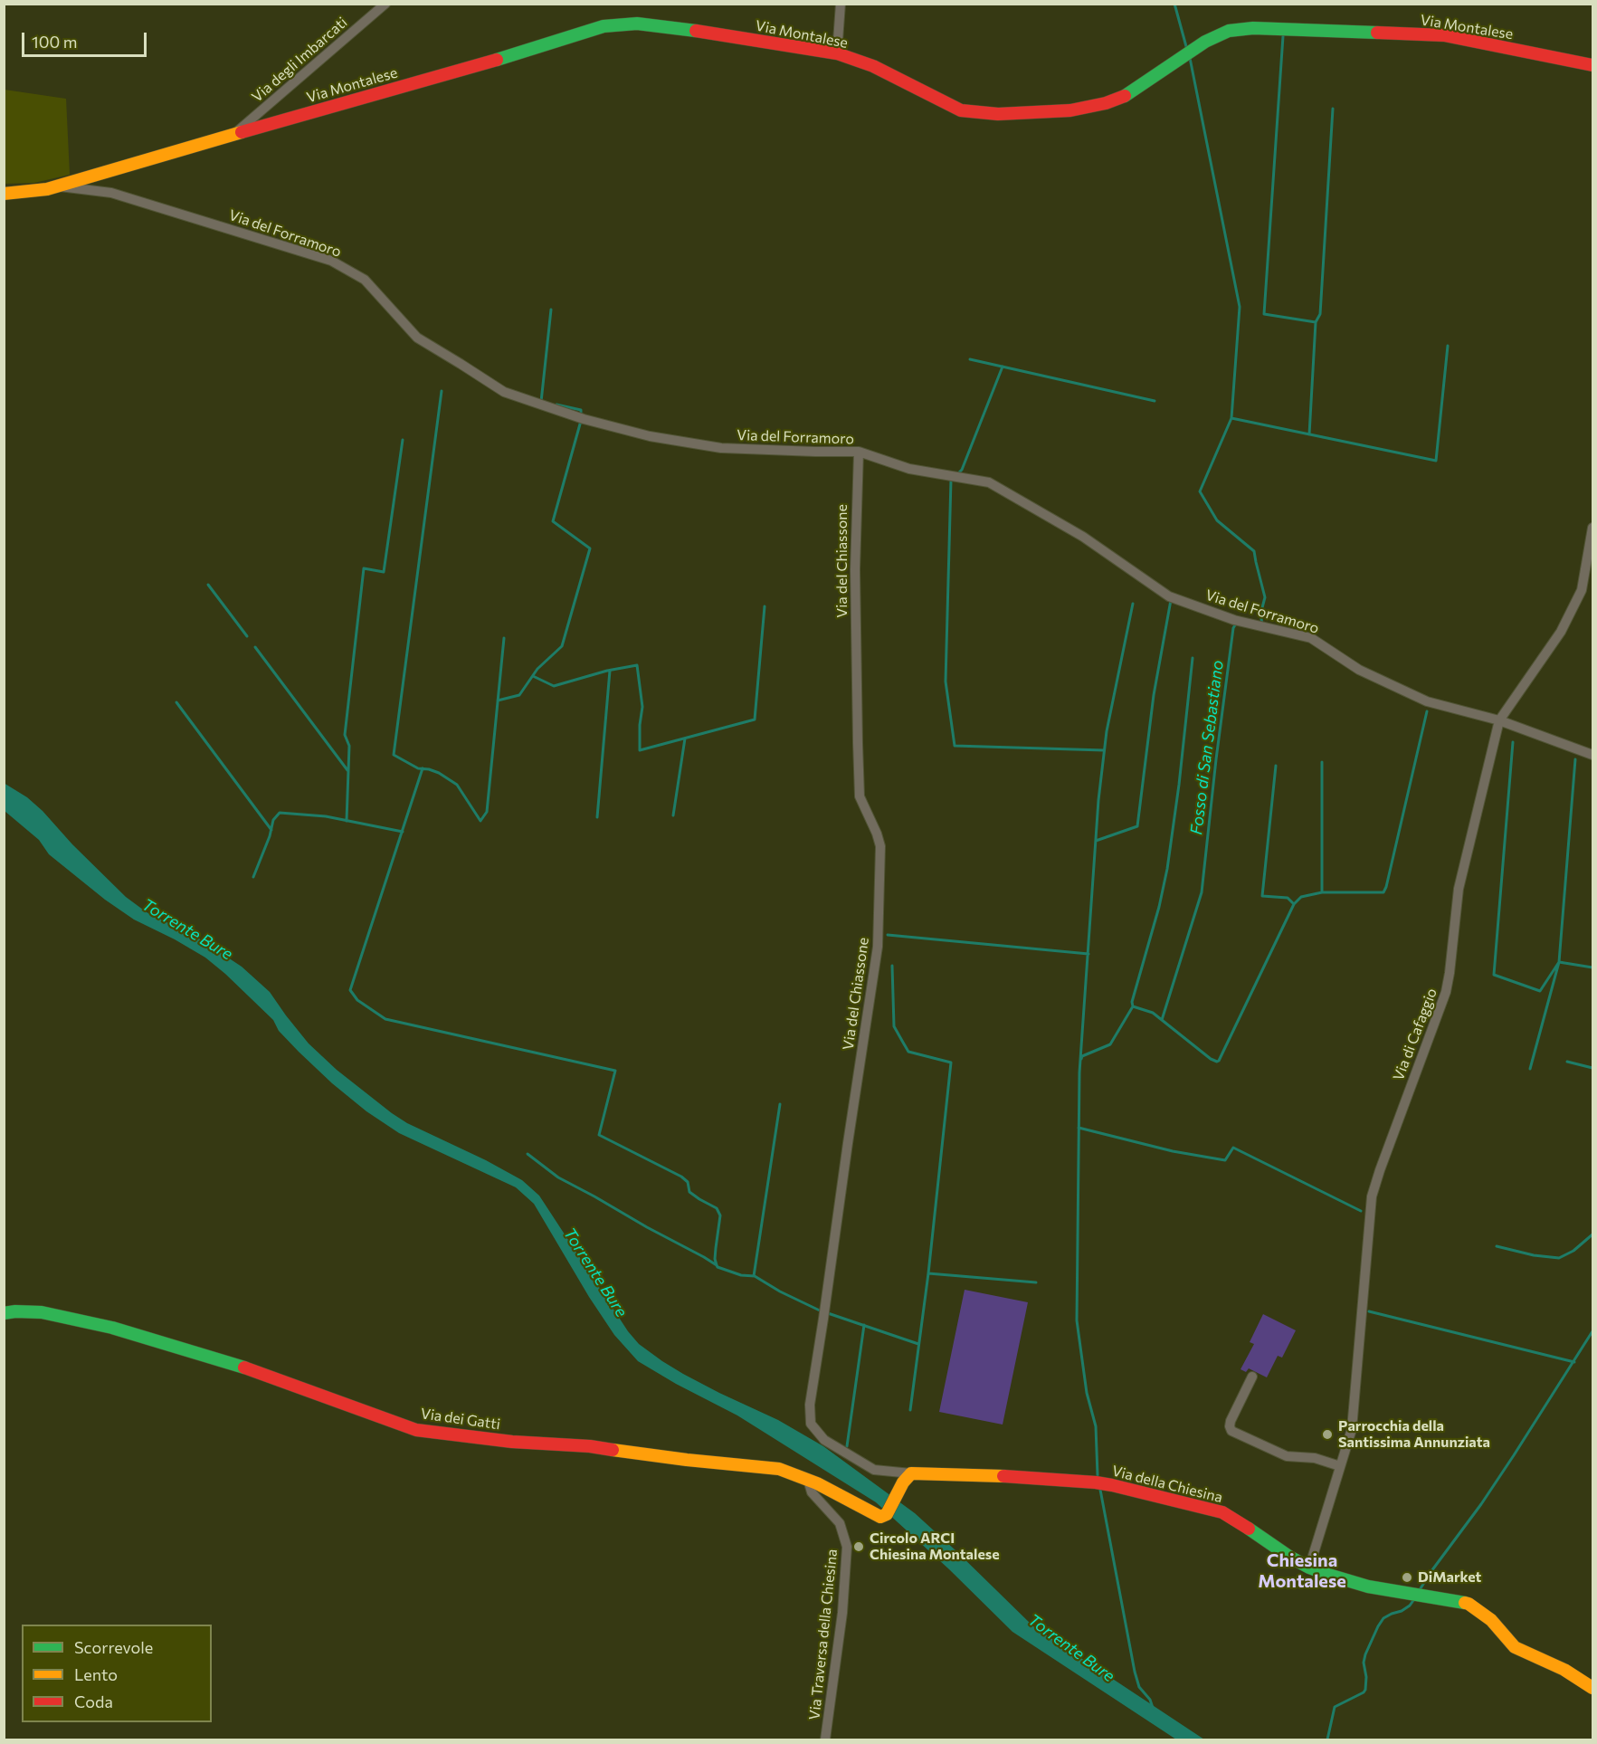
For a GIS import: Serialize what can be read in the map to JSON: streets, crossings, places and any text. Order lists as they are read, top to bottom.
{
  "streets": {
    "street": [
      "Via Montalese",
      "Via degli Imbarcati",
      "Via del Forramoro",
      "Via del Chiassone",
      "Via di Cafaggio",
      "Via dei Gatti",
      "Via della Chiesina",
      "Via Traversa della Chiesina"
    ]
  },
  "crossings": [
    ["Via Montalese", "Via degli Imbarcati"],
    ["Via Montalese", "Via del Forramoro"],
    ["Via del Forramoro", "Via del Chiassone"],
    ["Via del Forramoro", "Via di Cafaggio"],
    ["Via del Chiassone", "Via dei Gatti"],
    ["Via del Chiassone", "Via della Chiesina"],
    ["Via di Cafaggio", "Via della Chiesina"],
    ["Via dei Gatti", "Via della Chiesina"],
    ["Via dei Gatti", "Via Traversa della Chiesina"]
  ],
  "districts": ["Chiesina Montalese"],
  "water": ["Fosso di San Sebastiano", "Torrente Bure"],
  "places": ["Parrocchia della Santissima Annunziata", "Circolo ARCI Chiesina Montalese", "DiMarket"],
  "legend": ["Scorrevole", "Lento", "Coda"],
  "scale_bar": "100 m"
}
